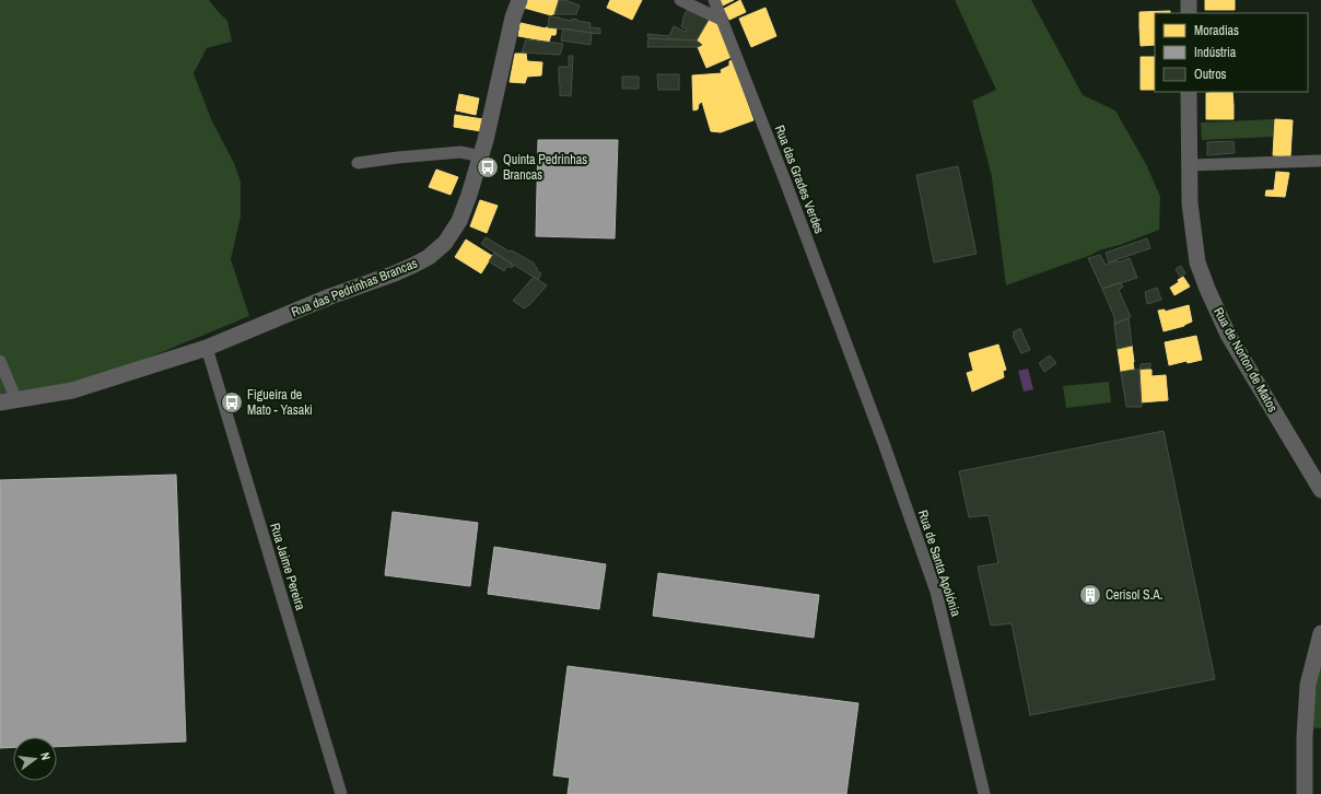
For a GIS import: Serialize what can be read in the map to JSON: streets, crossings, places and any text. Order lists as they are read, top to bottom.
{
  "streets": {
    "street": [
      "Rua das Grades Verdes",
      "Rua das Pedrinhas Brancas",
      "Rua de Norton de Matos",
      "Rua de Santa Apolónia",
      "Rua Jaime Pereira"
    ]
  },
  "crossings": [
    ["Rua das Grades Verdes", "Rua de Santa Apolónia"],
    ["Rua das Pedrinhas Brancas", "Rua Jaime Pereira"]
  ],
  "places": {
    "bus stop": ["Quinta Pedrinhas Brancas", "Figueira de Mato - Yasaki"],
    "building": ["Cerisol S.A."]
  },
  "legend": ["Moradias", "Indústria", "Outros"],
  "north": "right"
}
